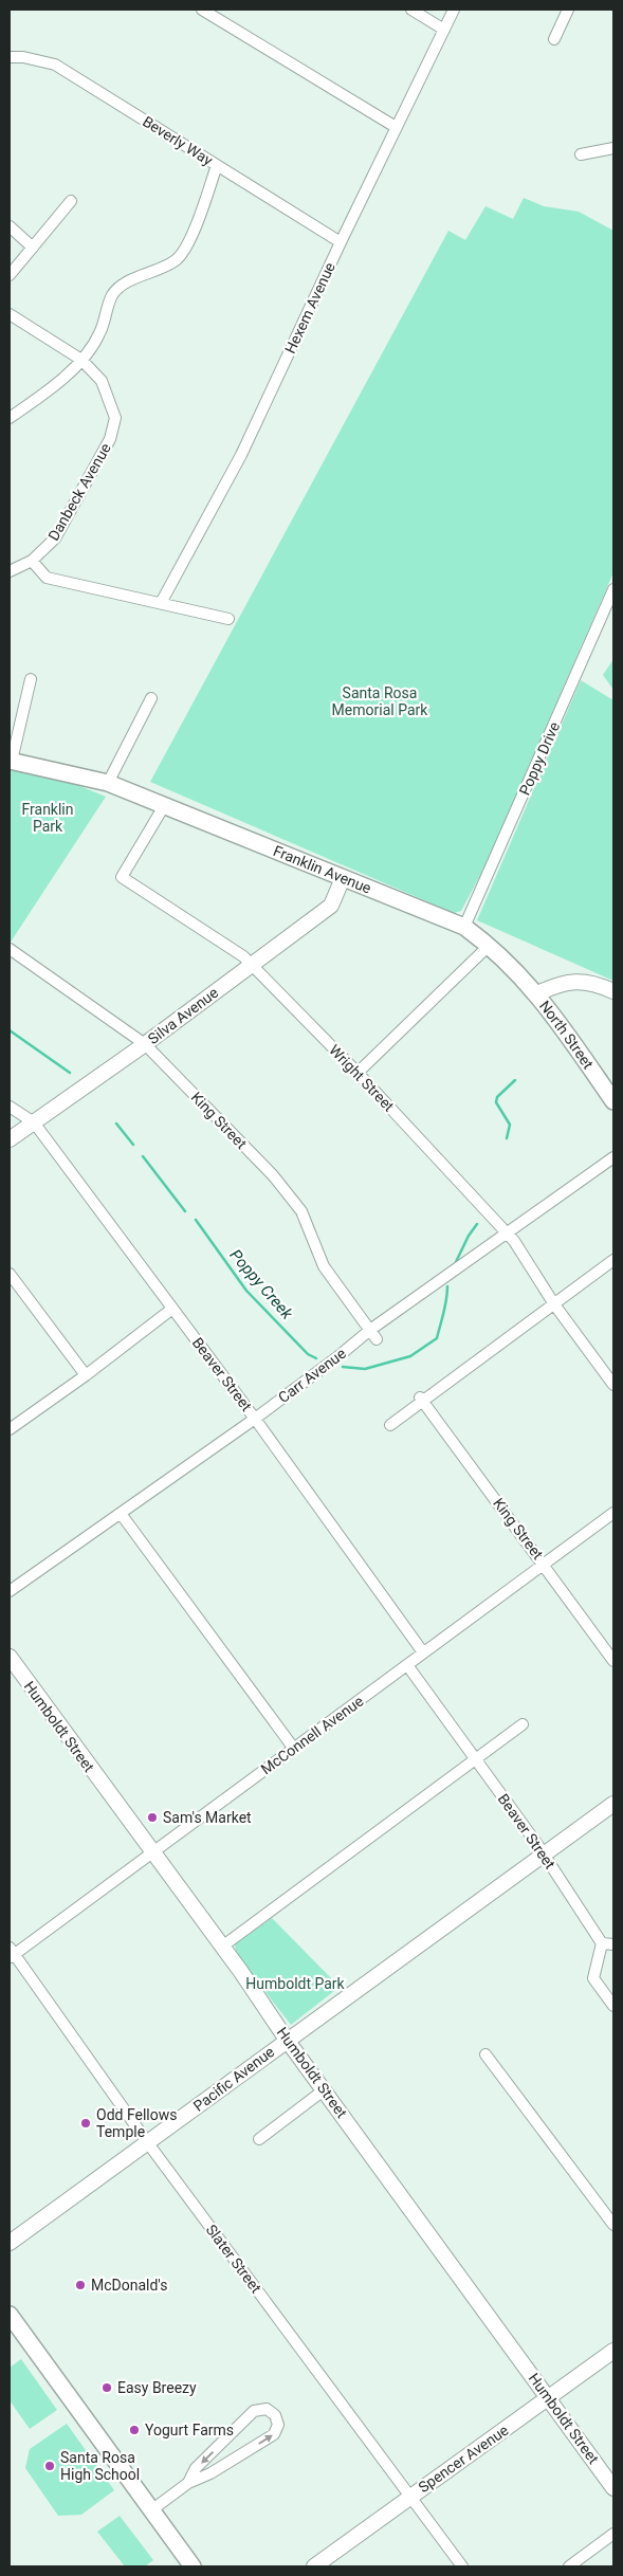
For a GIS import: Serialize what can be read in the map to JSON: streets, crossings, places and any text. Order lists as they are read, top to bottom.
{
  "streets": {
    "main road": ["Franklin Avenue", "North Street"],
    "street": [
      "Beverly Way",
      "Hexem Avenue",
      "Danbeck Avenue",
      "Poppy Drive",
      "Silva Avenue",
      "Wright Street",
      "King Street",
      "Beaver Street",
      "Carr Avenue",
      "Humboldt Street",
      "McConnell Avenue",
      "Pacific Avenue",
      "Slater Street",
      "Spencer Avenue"
    ]
  },
  "crossings": [
    ["Beverly Way", "Hexem Avenue"],
    ["Poppy Drive", "Franklin Avenue"],
    ["Franklin Avenue", "Silva Avenue"],
    ["Franklin Avenue", "North Street"],
    ["Franklin Avenue", "Wright Street"],
    ["Silva Avenue", "Wright Street"],
    ["Silva Avenue", "King Street"],
    ["Silva Avenue", "Beaver Street"],
    ["Wright Street", "Carr Avenue"],
    ["King Street", "Carr Avenue"],
    ["King Street", "McConnell Avenue"],
    ["Beaver Street", "Carr Avenue"],
    ["Beaver Street", "McConnell Avenue"],
    ["Beaver Street", "Pacific Avenue"],
    ["Humboldt Street", "McConnell Avenue"],
    ["Humboldt Street", "Pacific Avenue"],
    ["Humboldt Street", "Spencer Avenue"],
    ["McConnell Avenue", "Slater Street"],
    ["Pacific Avenue", "Slater Street"],
    ["Slater Street", "Spencer Avenue"]
  ],
  "water": ["Poppy Creek"],
  "parks": ["Santa Rosa Memorial Park", "Franklin Park", "Humboldt Park"],
  "places": [
    "Sam's Market",
    "Odd Fellows Temple",
    "McDonald's",
    "Easy Breezy",
    "Yogurt Farms",
    "Santa Rosa High School"
  ]
}
